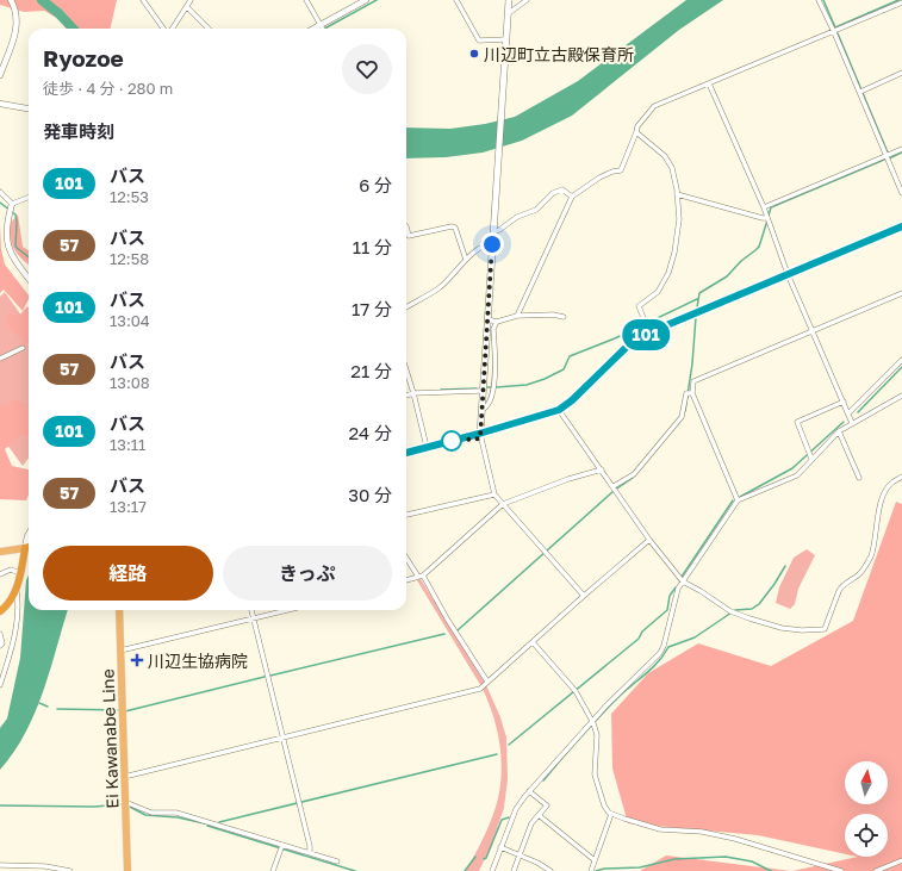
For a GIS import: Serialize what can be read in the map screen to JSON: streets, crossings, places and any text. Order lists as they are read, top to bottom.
{
  "streets": {
    "main road": ["Ei Kawanabe Line"]
  },
  "places": {
    "other": ["川辺町立古殿保育所"],
    "health": ["川辺生協病院"]
  },
  "lines": ["bus line 101"],
  "north": "top",
  "page": {
    "on_map": "101",
    "heading": [
      ["Ryozoe", "徒歩 · 4 分 · 280 m"],
      "発車時刻"
    ],
    "list": [
      {
        "mark": "101",
        "name": "バス",
        "note": "12:53",
        "value": "6 分"
      },
      {
        "mark": "57",
        "name": "バス",
        "note": "12:58",
        "value": "11 分"
      },
      {
        "mark": "101",
        "name": "バス",
        "note": "13:04",
        "value": "17 分"
      },
      {
        "mark": "57",
        "name": "バス",
        "note": "13:08",
        "value": "21 分"
      },
      {
        "mark": "101",
        "name": "バス",
        "note": "13:11",
        "value": "24 分"
      },
      {
        "mark": "57",
        "name": "バス",
        "note": "13:17",
        "value": "30 分"
      }
    ],
    "buttons": ["経路", "きっぷ"]
  }
}
